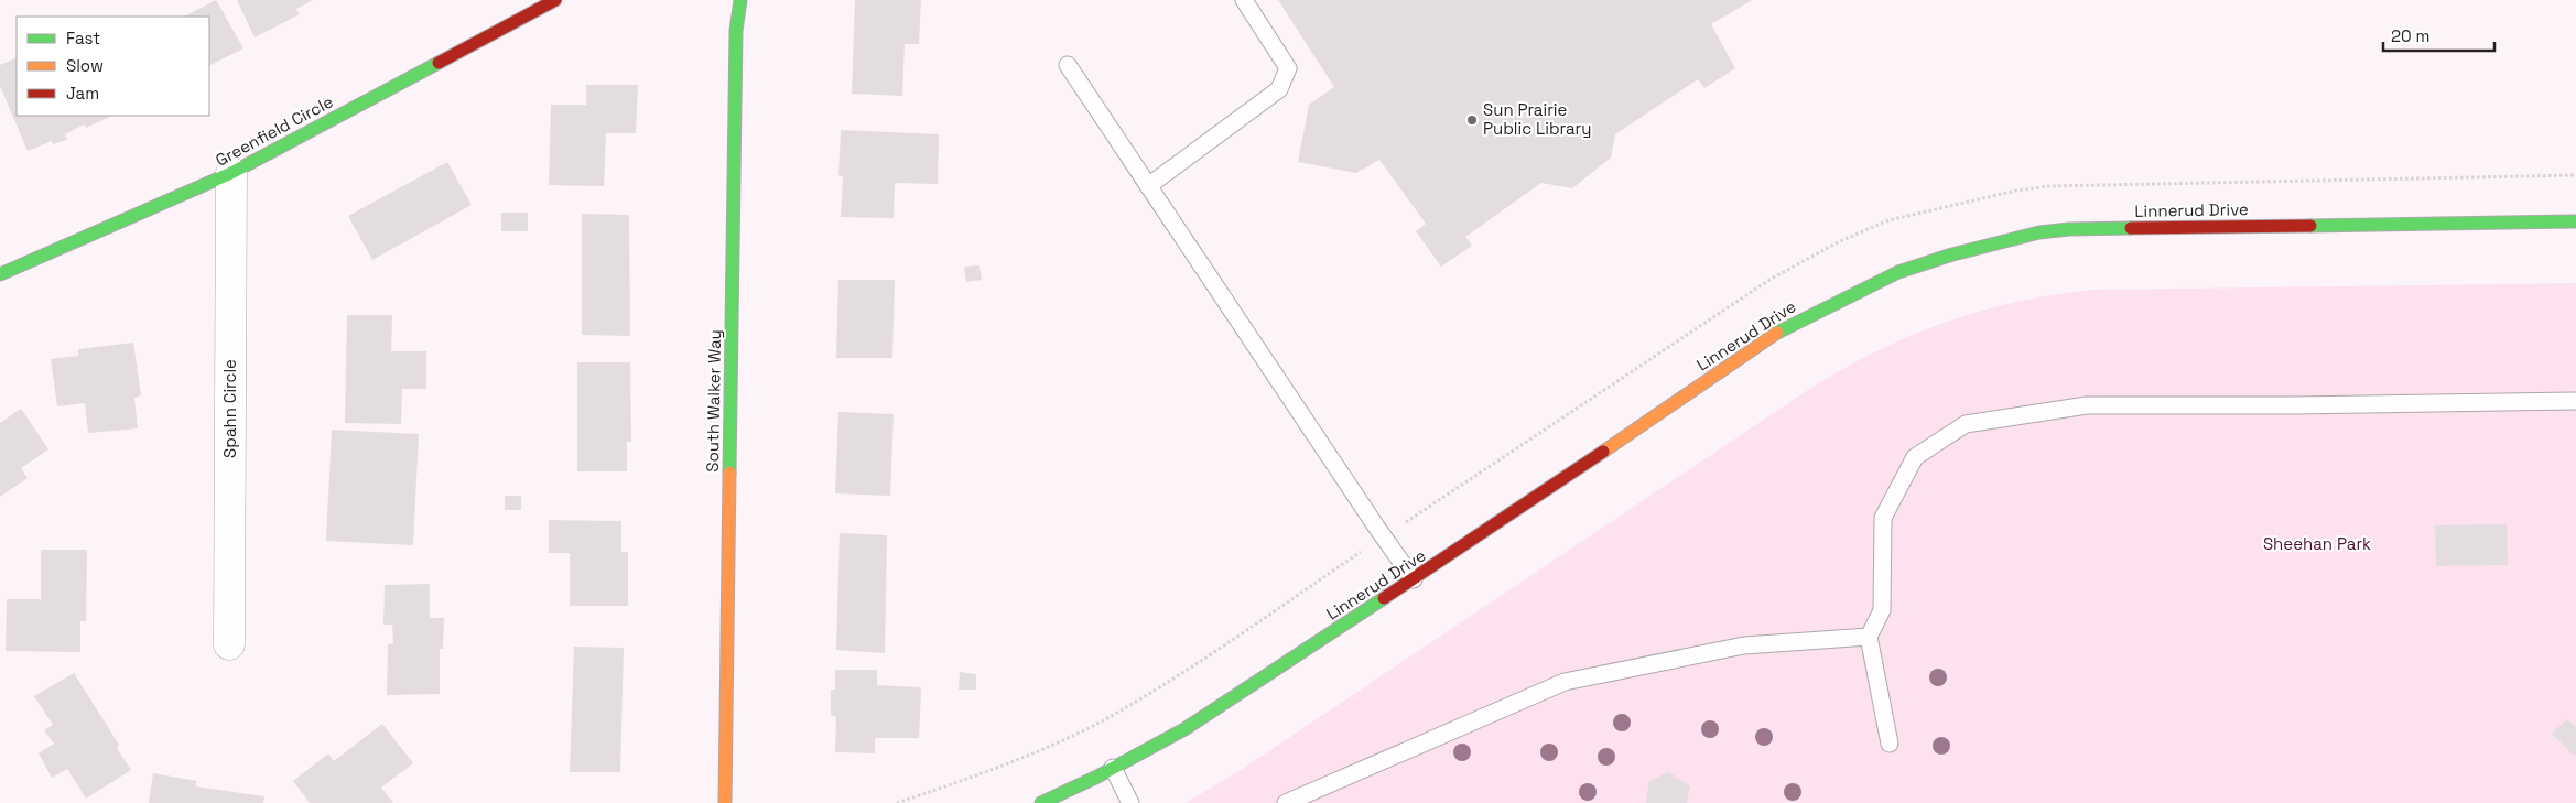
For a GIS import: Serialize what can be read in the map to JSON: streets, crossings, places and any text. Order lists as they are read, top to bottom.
{
  "streets": {
    "street": [
      "Greenfield Circle",
      "Linnerud Drive",
      "South Walker Way",
      "Spahn Circle"
    ]
  },
  "crossings": [
    ["Greenfield Circle", "Spahn Circle"]
  ],
  "parks": ["Sheehan Park"],
  "places": ["Sun Prairie Public Library"],
  "legend": ["Fast", "Slow", "Jam"],
  "scale_bar": "20 m"
}
